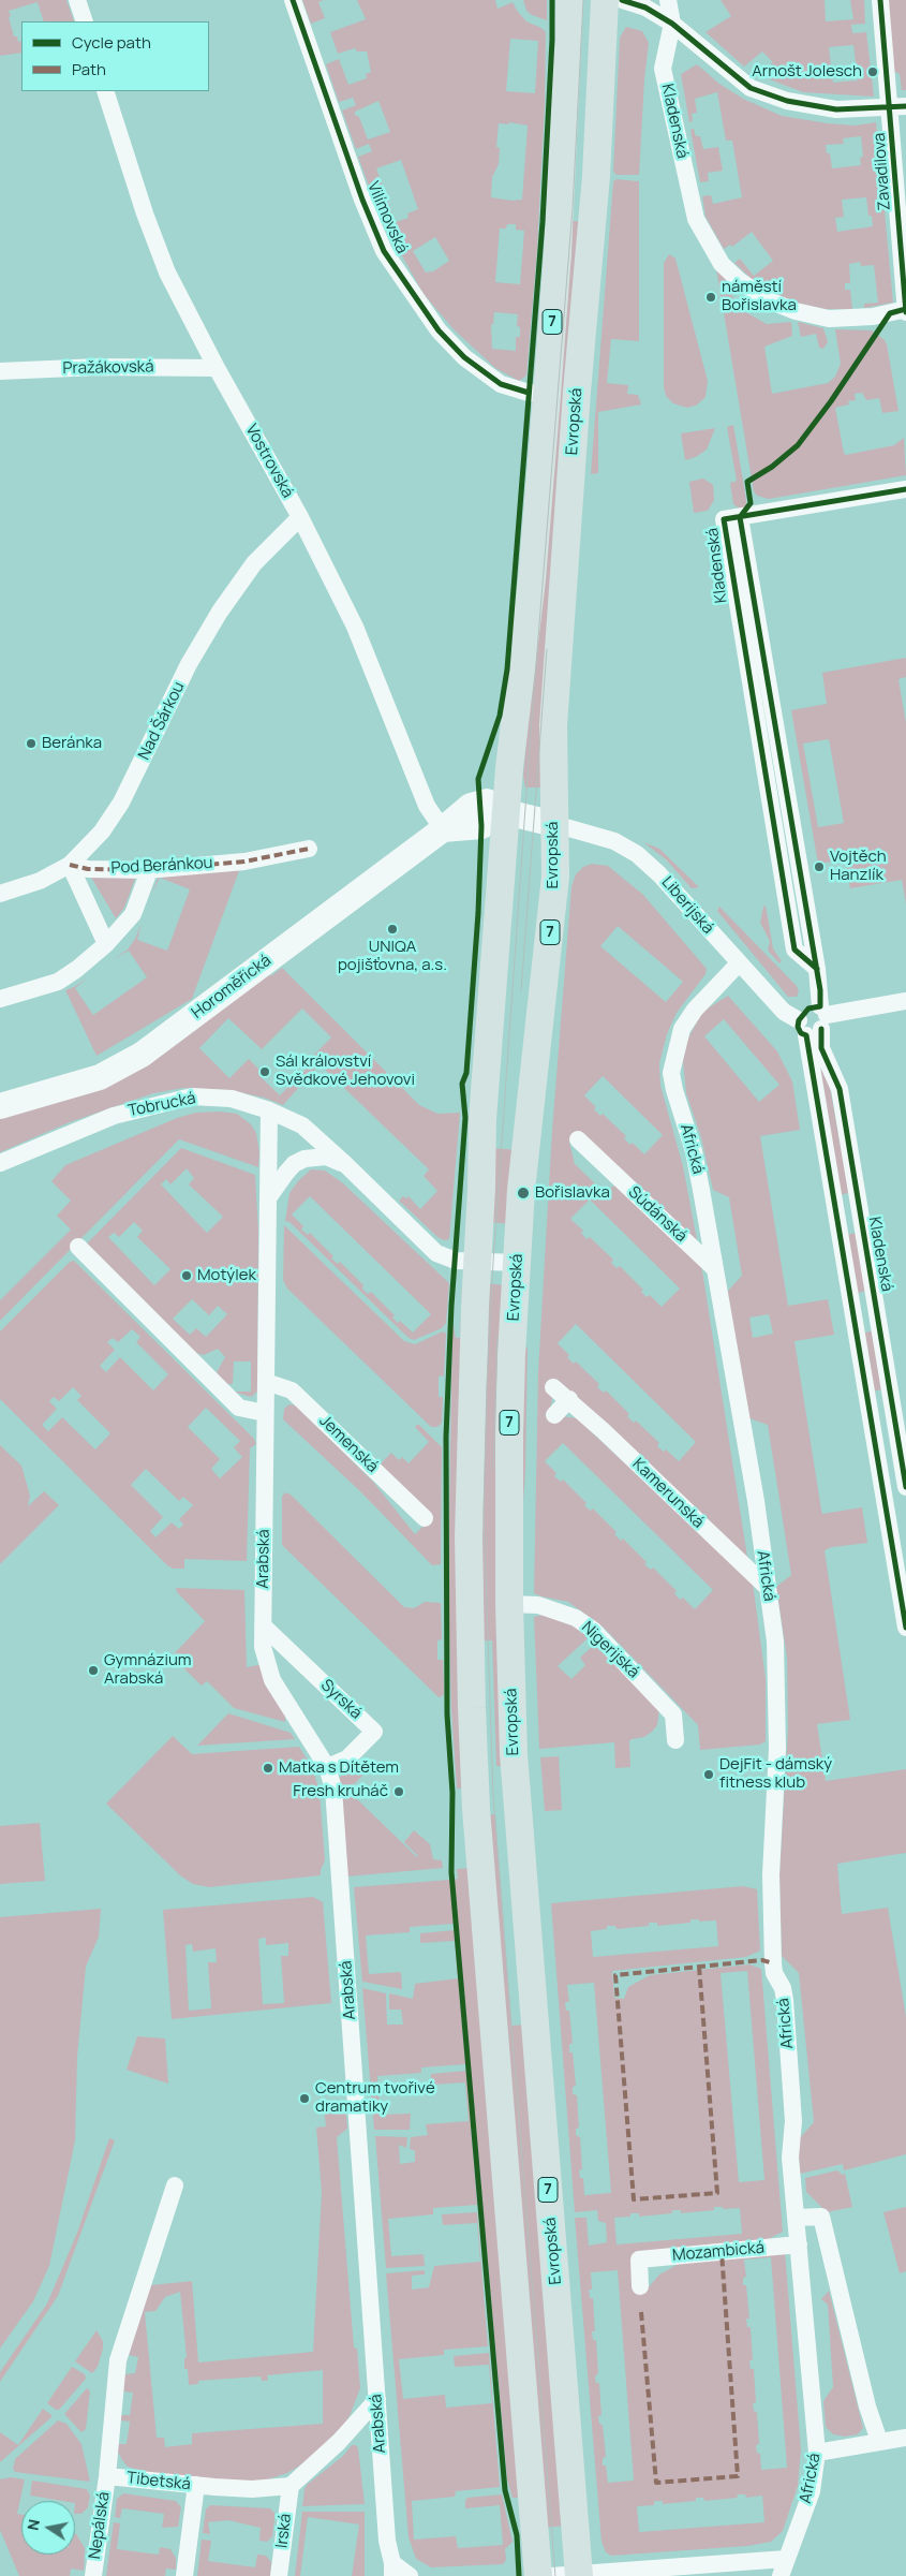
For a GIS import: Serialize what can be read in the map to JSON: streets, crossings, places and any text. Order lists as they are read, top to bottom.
{
  "streets": {
    "main road": ["7", "Evropská", "Horoměřická"],
    "street": [
      "Kladenská",
      "Zavadilova",
      "Vilímovská",
      "Pražákovská",
      "Vostrovská",
      "Nad Šárkou",
      "Pod Beránkou",
      "Liberijská",
      "Tobrucká",
      "Africká",
      "Súdánská",
      "Jemenská",
      "Kamerunská",
      "Arabská",
      "Nigerijská",
      "Syrská",
      "Mozambická",
      "Tibetská",
      "Nepálská",
      "Irská"
    ]
  },
  "crossings": [
    ["Kladenská", "Zavadilova"],
    ["Kladenská", "Liberijská"],
    ["Vilímovská", "Evropská"],
    ["Pražákovská", "Vostrovská"],
    ["Evropská", "Liberijská"],
    ["Evropská", "Horoměřická"],
    ["Evropská", "Nigerijská"],
    ["Vostrovská", "Nad Šárkou"],
    ["Vostrovská", "Horoměřická"],
    ["Nad Šárkou", "Pod Beránkou"],
    ["Liberijská", "Africká"],
    ["Tobrucká", "Arabská"],
    ["Africká", "Súdánská"],
    ["Africká", "Kamerunská"],
    ["Africká", "Mozambická"],
    ["Jemenská", "Arabská"],
    ["Arabská", "Syrská"],
    ["Tibetská", "Nepálská"],
    ["Tibetská", "Irská"]
  ],
  "places": [
    "Arnošt Jolesch",
    "náměstí Bořislavka",
    "Beránka",
    "Vojtěch Hanzlík",
    "UNIQA pojišťovna, a.s.",
    "Sál království Svědkové Jehovovi",
    "Bořislavka",
    "Motýlek",
    "Gymnázium Arabská",
    "Matka s Dítětem",
    "DejFit - dámský fitness klub",
    "Fresh kruháč",
    "Centrum tvořivé dramatiky"
  ],
  "legend": ["Cycle path", "Path"],
  "north": "left"
}
